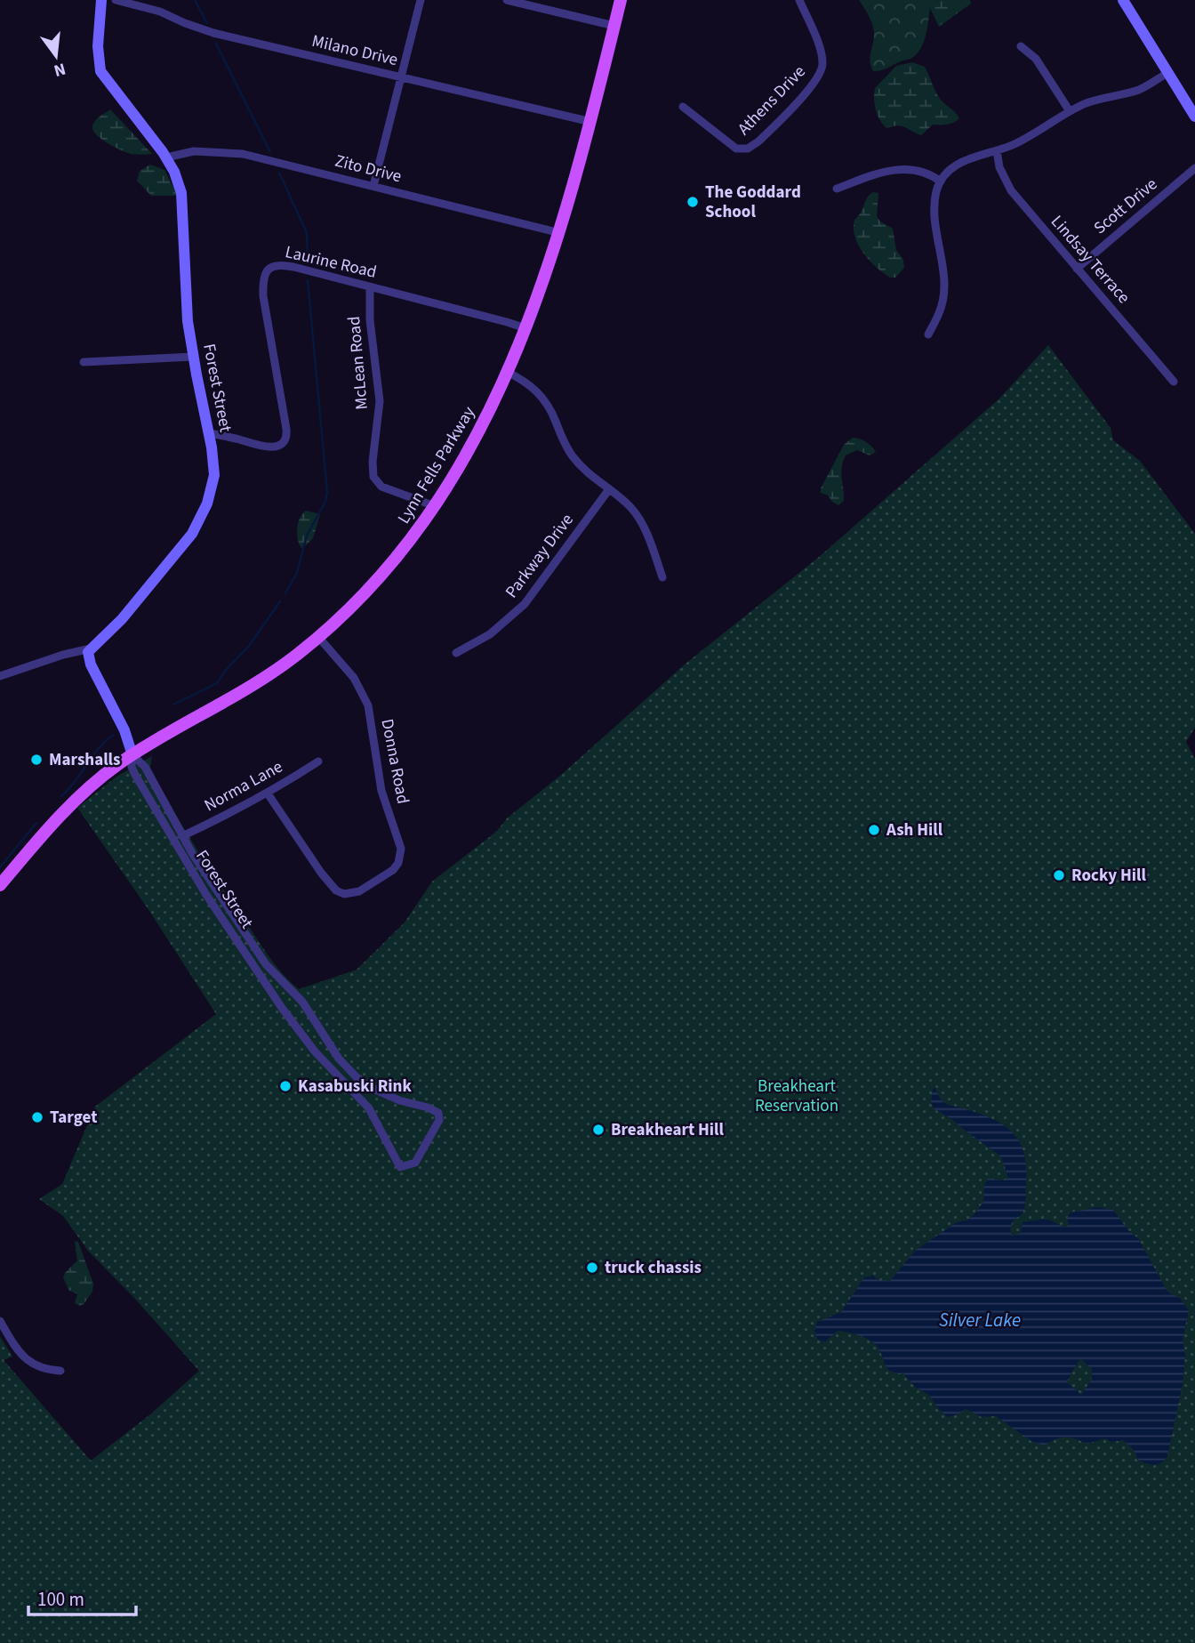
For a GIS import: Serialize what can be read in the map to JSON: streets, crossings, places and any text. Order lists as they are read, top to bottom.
{
  "streets": {
    "main road": ["Lynn Fells Parkway"],
    "street": [
      "Milano Drive",
      "Athens Drive",
      "Zito Drive",
      "Scott Drive",
      "Lindsay Terrace",
      "Laurine Road",
      "McLean Road",
      "Forest Street",
      "Parkway Drive",
      "Donna Road",
      "Norma Lane"
    ]
  },
  "crossings": [
    ["Milano Drive", "Lynn Fells Parkway"],
    ["Zito Drive", "Forest Street"],
    ["Zito Drive", "Lynn Fells Parkway"],
    ["Scott Drive", "Lindsay Terrace"],
    ["Laurine Road", "McLean Road"],
    ["Laurine Road", "Forest Street"],
    ["Laurine Road", "Lynn Fells Parkway"],
    ["McLean Road", "Lynn Fells Parkway"],
    ["Forest Street", "Lynn Fells Parkway"],
    ["Forest Street", "Norma Lane"],
    ["Lynn Fells Parkway", "Donna Road"],
    ["Donna Road", "Norma Lane"]
  ],
  "water": ["Silver Lake"],
  "parks": ["Breakheart Reservation"],
  "places": [
    "The Goddard School",
    "Marshalls",
    "Ash Hill",
    "Rocky Hill",
    "Kasabuski Rink",
    "Target",
    "Breakheart Hill",
    "truck chassis"
  ],
  "scale_bar": "100 m",
  "north": "bottom"
}
